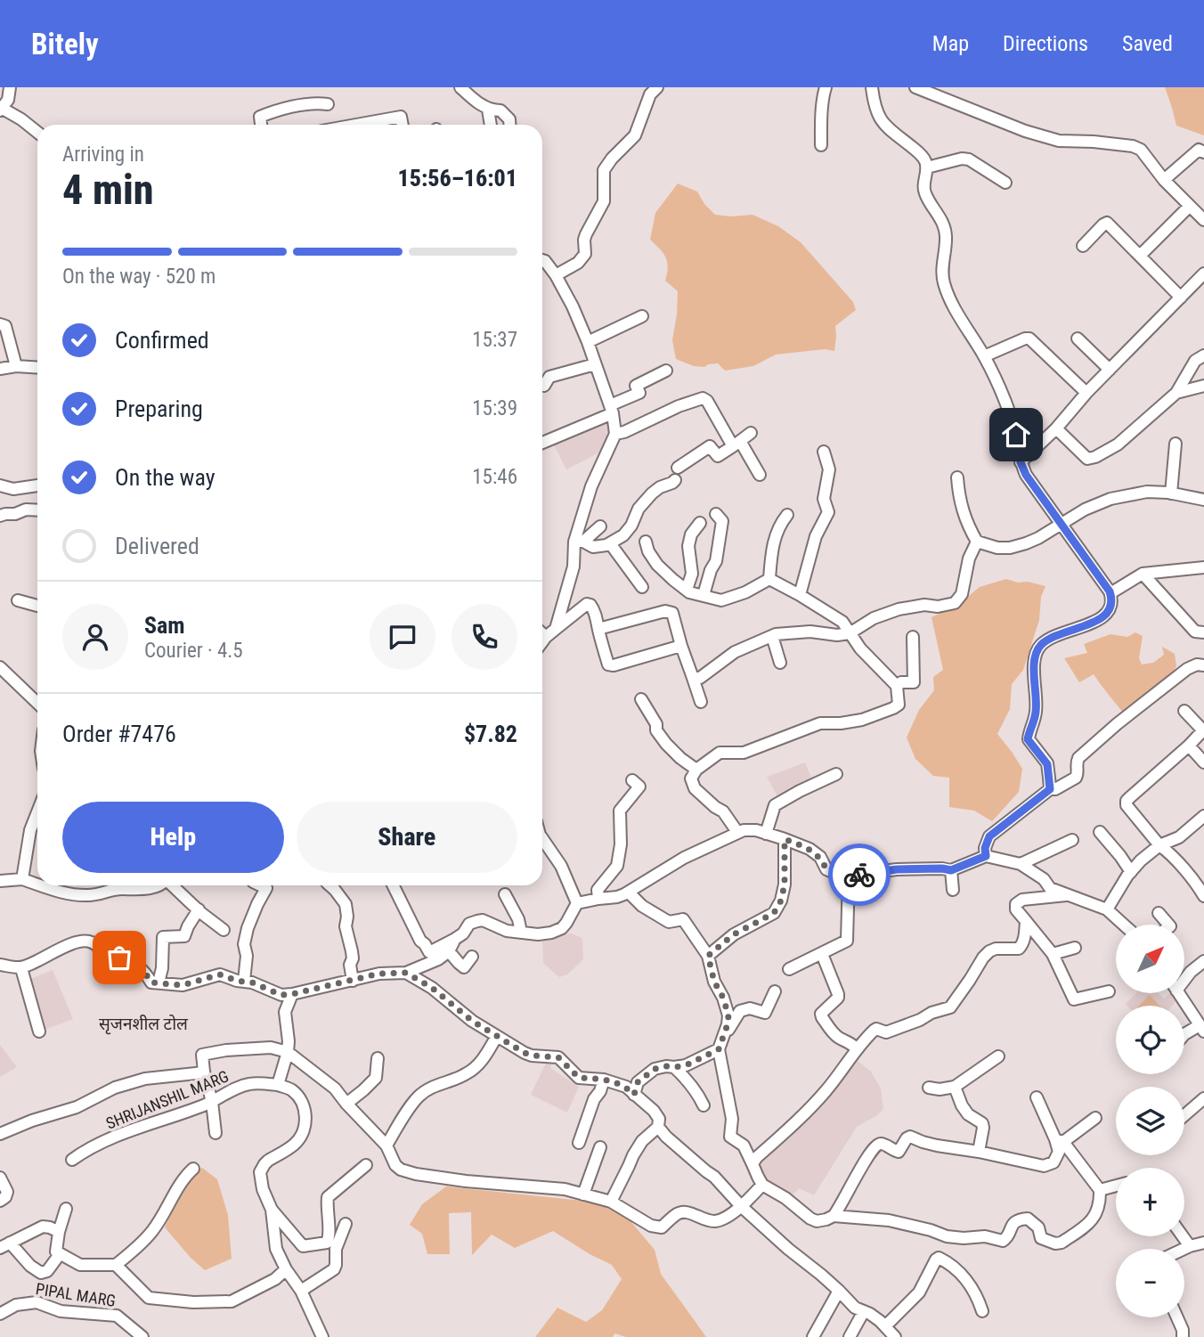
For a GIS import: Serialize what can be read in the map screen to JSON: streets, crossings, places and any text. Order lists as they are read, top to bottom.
{
  "streets": {
    "street": ["SHRIJANSHIL MARG", "PIPAL MARG"]
  },
  "districts": ["सृजनशील टोल"],
  "north": "top right",
  "page": {
    "header": "Bitely",
    "nav": ["Map", "Directions", "Saved"],
    "heading": ["4 min", "Arriving in", "15:56–16:01"],
    "panel": [
      "Sam",
      "Courier · 4.5",
      "Order #7476",
      "$7.82"
    ],
    "bar": "On the way · 520 m",
    "list": [
      ["Confirmed", "15:37"],
      ["Preparing", "15:39"],
      ["On the way", "15:46"],
      "Delivered"
    ],
    "buttons": ["Help", "Share"],
    "map_buttons": ["+", "−"]
  }
}
